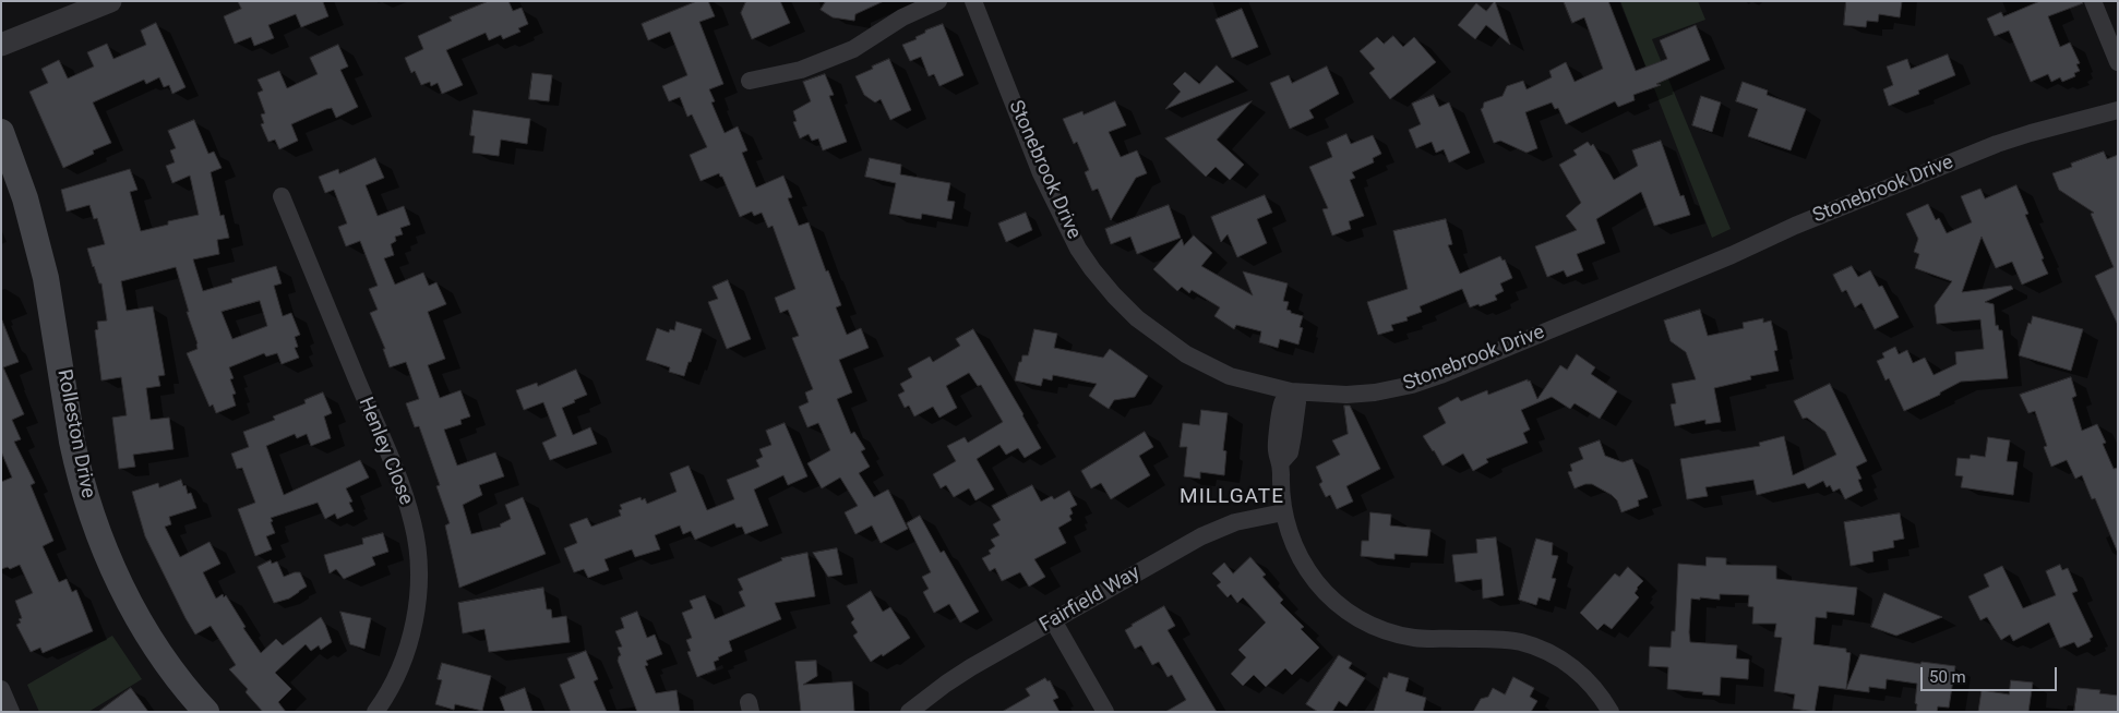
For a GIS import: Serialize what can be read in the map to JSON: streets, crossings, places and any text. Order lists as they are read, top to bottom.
{
  "streets": {
    "main road": ["Rolleston Drive"],
    "street": ["Stonebrook Drive", "Henley Close", "Fairfield Way"]
  },
  "districts": ["MILLGATE"],
  "scale_bar": "50 m"
}
